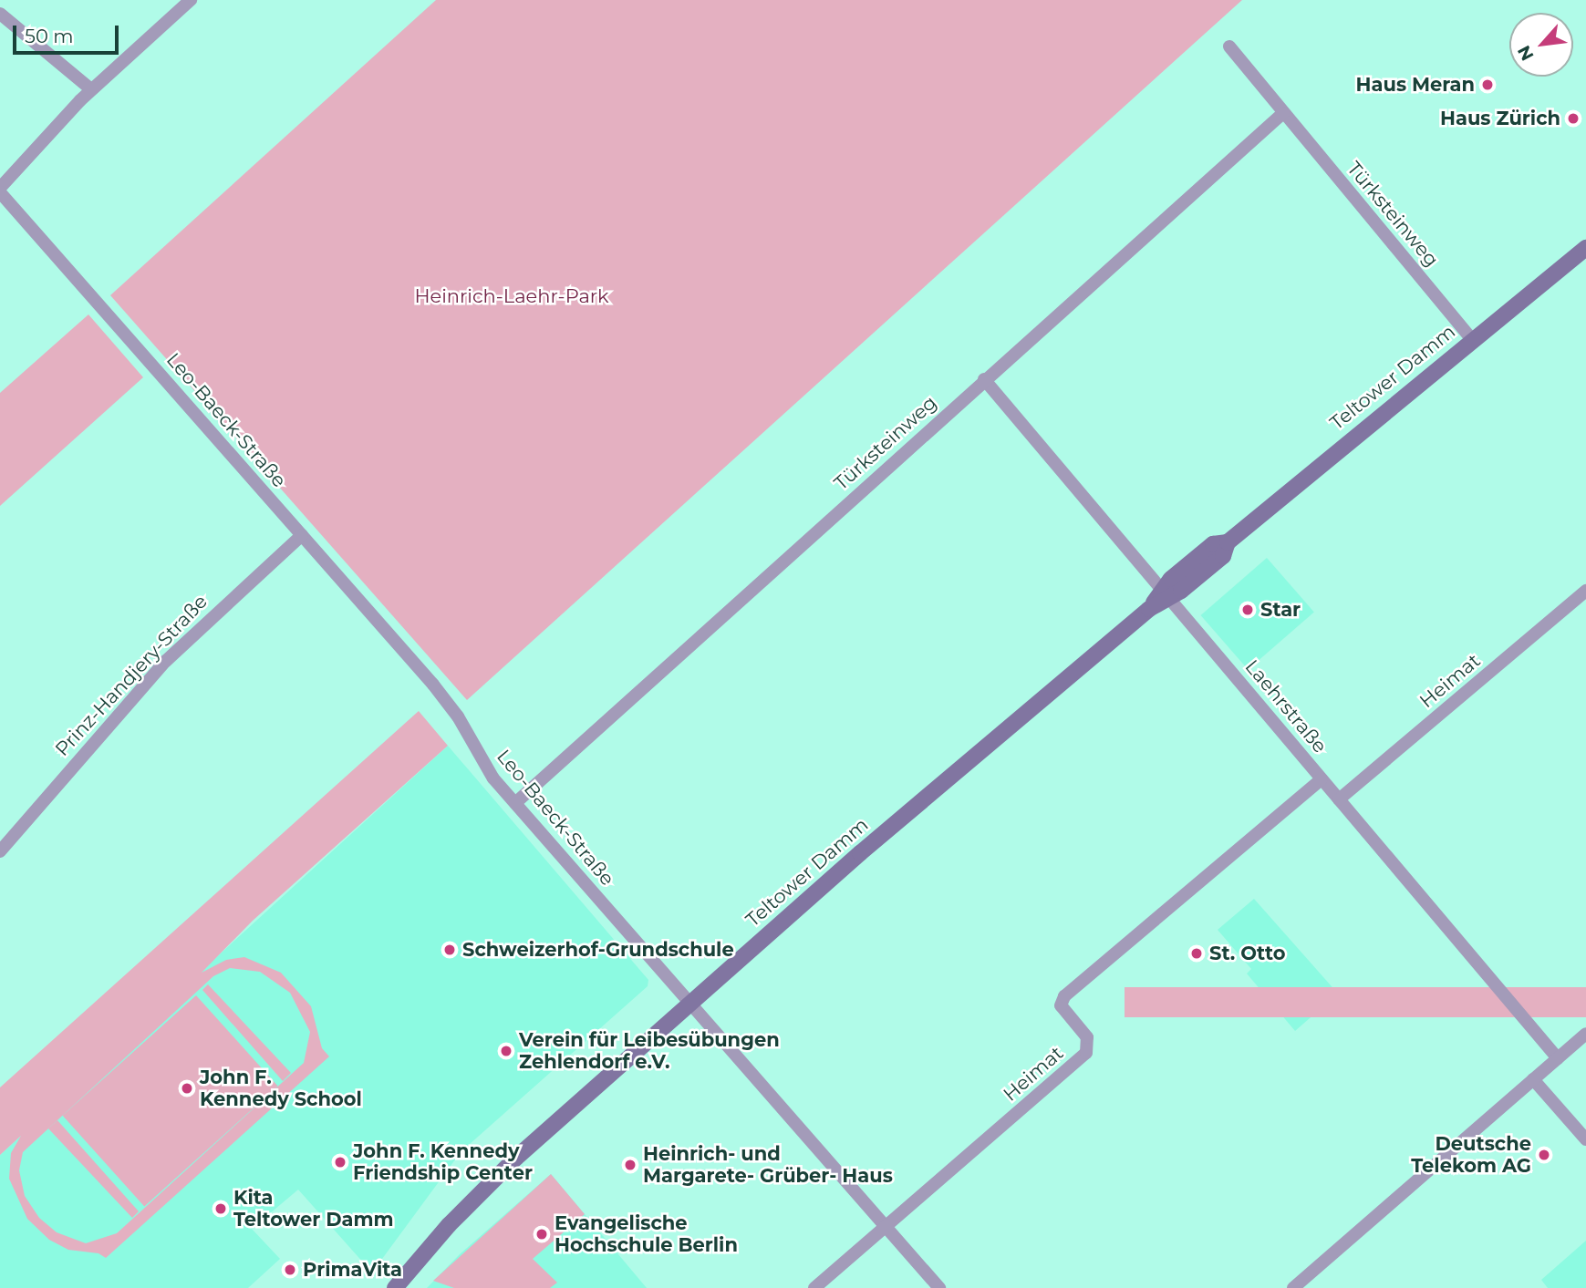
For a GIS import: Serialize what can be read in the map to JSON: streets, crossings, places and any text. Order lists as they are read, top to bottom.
{
  "streets": {
    "main road": ["Teltower Damm"],
    "street": [
      "Türksteinweg",
      "Leo-Baeck-Straße",
      "Prinz-Handjery-Straße",
      "Heimat",
      "Laehrstraße"
    ]
  },
  "crossings": [
    ["Türksteinweg", "Teltower Damm"],
    ["Türksteinweg", "Leo-Baeck-Straße"],
    ["Türksteinweg", "Laehrstraße"],
    ["Teltower Damm", "Leo-Baeck-Straße"],
    ["Teltower Damm", "Laehrstraße"],
    ["Leo-Baeck-Straße", "Prinz-Handjery-Straße"],
    ["Leo-Baeck-Straße", "Heimat"],
    ["Heimat", "Laehrstraße"]
  ],
  "parks": ["Heinrich-Laehr-Park"],
  "places": [
    "Haus Meran",
    "Haus Zürich",
    "Star",
    "Schweizerhof-Grundschule",
    "St. Otto",
    "Verein für Leibesübungen Zehlendorf e.V.",
    "John F. Kennedy School",
    "Deutsche Telekom AG",
    "John F. Kennedy Friendship Center",
    "Heinrich- und Margarete- Grüber- Haus",
    "Kita Teltower Damm",
    "Evangelische Hochschule Berlin",
    "PrimaVita"
  ],
  "scale_bar": "50 m",
  "north": "bottom left"
}
